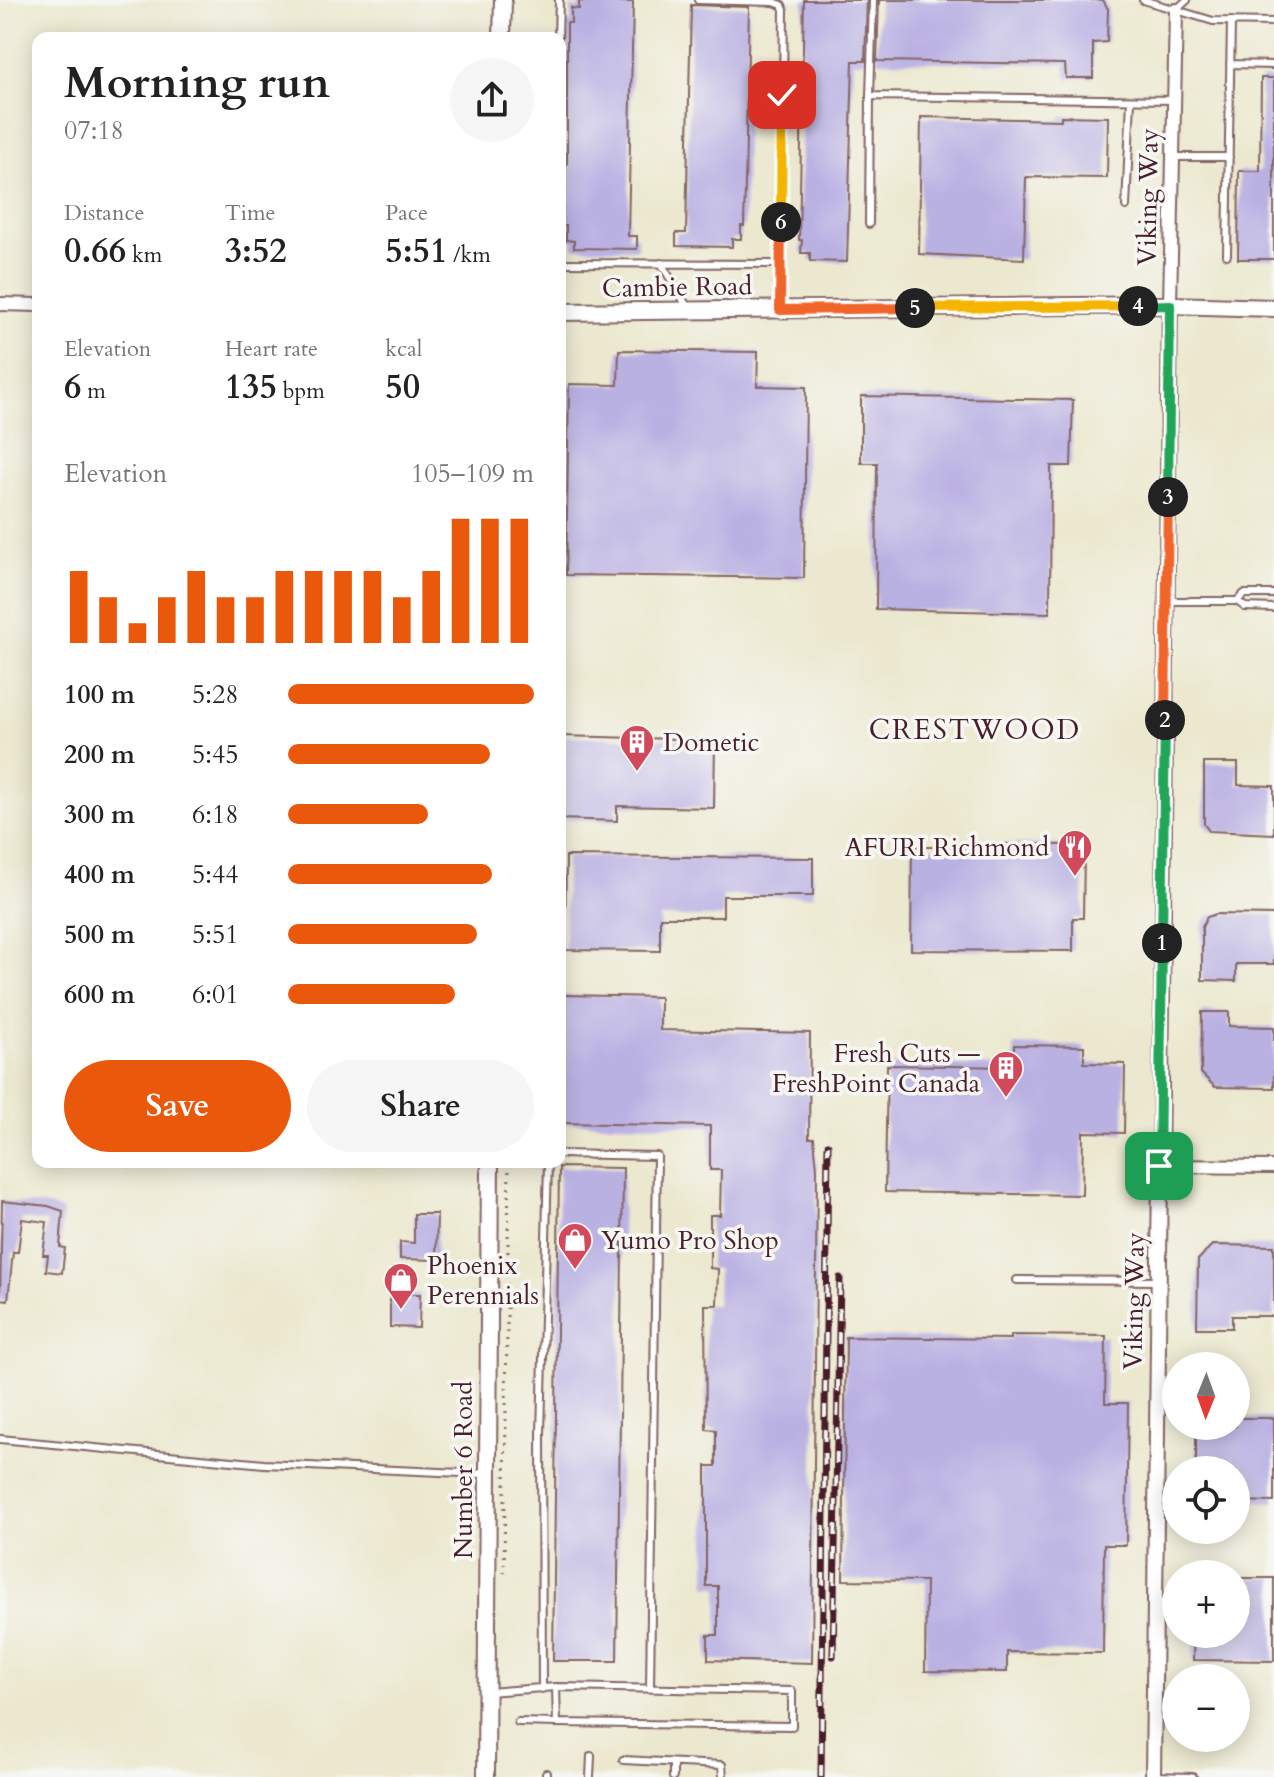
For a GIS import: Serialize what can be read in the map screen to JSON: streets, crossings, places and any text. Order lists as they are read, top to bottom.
{
  "streets": {
    "main road": ["Cambie Road", "Number 6 Road"],
    "street": ["Viking Way"]
  },
  "crossings": [
    ["Viking Way", "Cambie Road"]
  ],
  "districts": ["CRESTWOOD"],
  "places": {
    "building": ["Dometic", "Fresh Cuts — FreshPoint Canada"],
    "restaurant": ["AFURI Richmond"],
    "shop": ["Yumo Pro Shop", "Phoenix Perennials"]
  },
  "north": "bottom",
  "page": {
    "heading": ["Morning run", "07:18"],
    "stats": [
      ["Distance", "0.66 km"],
      ["Time", "3:52"],
      ["Pace", "5:51 /km"],
      ["Elevation", "6 m"],
      ["Heart rate", "135 bpm"],
      ["kcal", "50"]
    ],
    "pins": [
      "6",
      "4",
      "5",
      "3",
      "2",
      "1"
    ],
    "chart": ["Elevation", "105–109 m"],
    "list": [
      {
        "name": "100 m",
        "note": "5:28"
      },
      {
        "name": "200 m",
        "note": "5:45"
      },
      {
        "name": "300 m",
        "note": "6:18"
      },
      {
        "name": "400 m",
        "note": "5:44"
      },
      {
        "name": "500 m",
        "note": "5:51"
      },
      {
        "name": "600 m",
        "note": "6:01"
      }
    ],
    "buttons": ["Save", "Share"],
    "map_buttons": ["+", "−"]
  }
}
